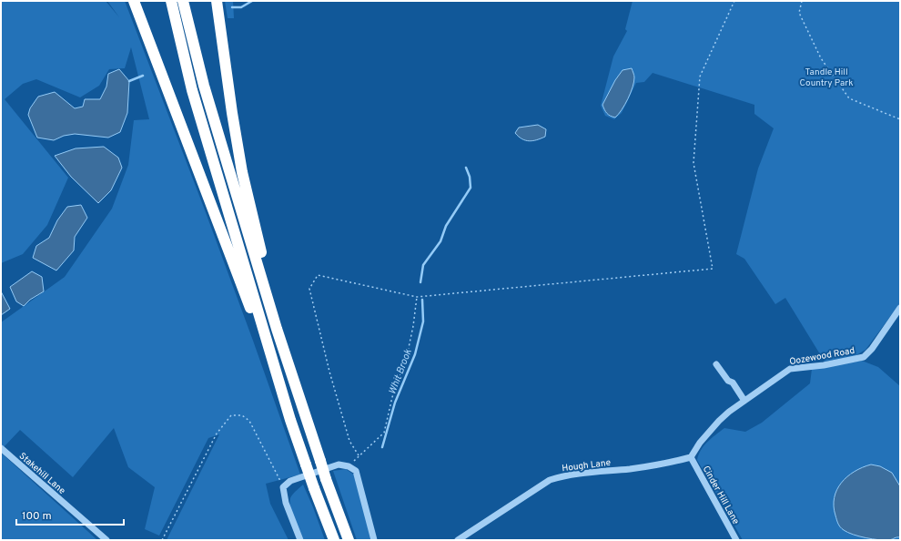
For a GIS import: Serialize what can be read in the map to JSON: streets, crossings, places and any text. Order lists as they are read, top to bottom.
{
  "streets": {
    "street": [
      "Oozewood Road",
      "Hough Lane",
      "Stakehill Lane",
      "Cinder Hill Lane"
    ]
  },
  "crossings": [
    ["Oozewood Road", "Hough Lane"],
    ["Oozewood Road", "Cinder Hill Lane"],
    ["Hough Lane", "Cinder Hill Lane"]
  ],
  "water": ["Whit Brook"],
  "parks": ["Tandle Hill Country Park"],
  "scale_bar": "100 m"
}
